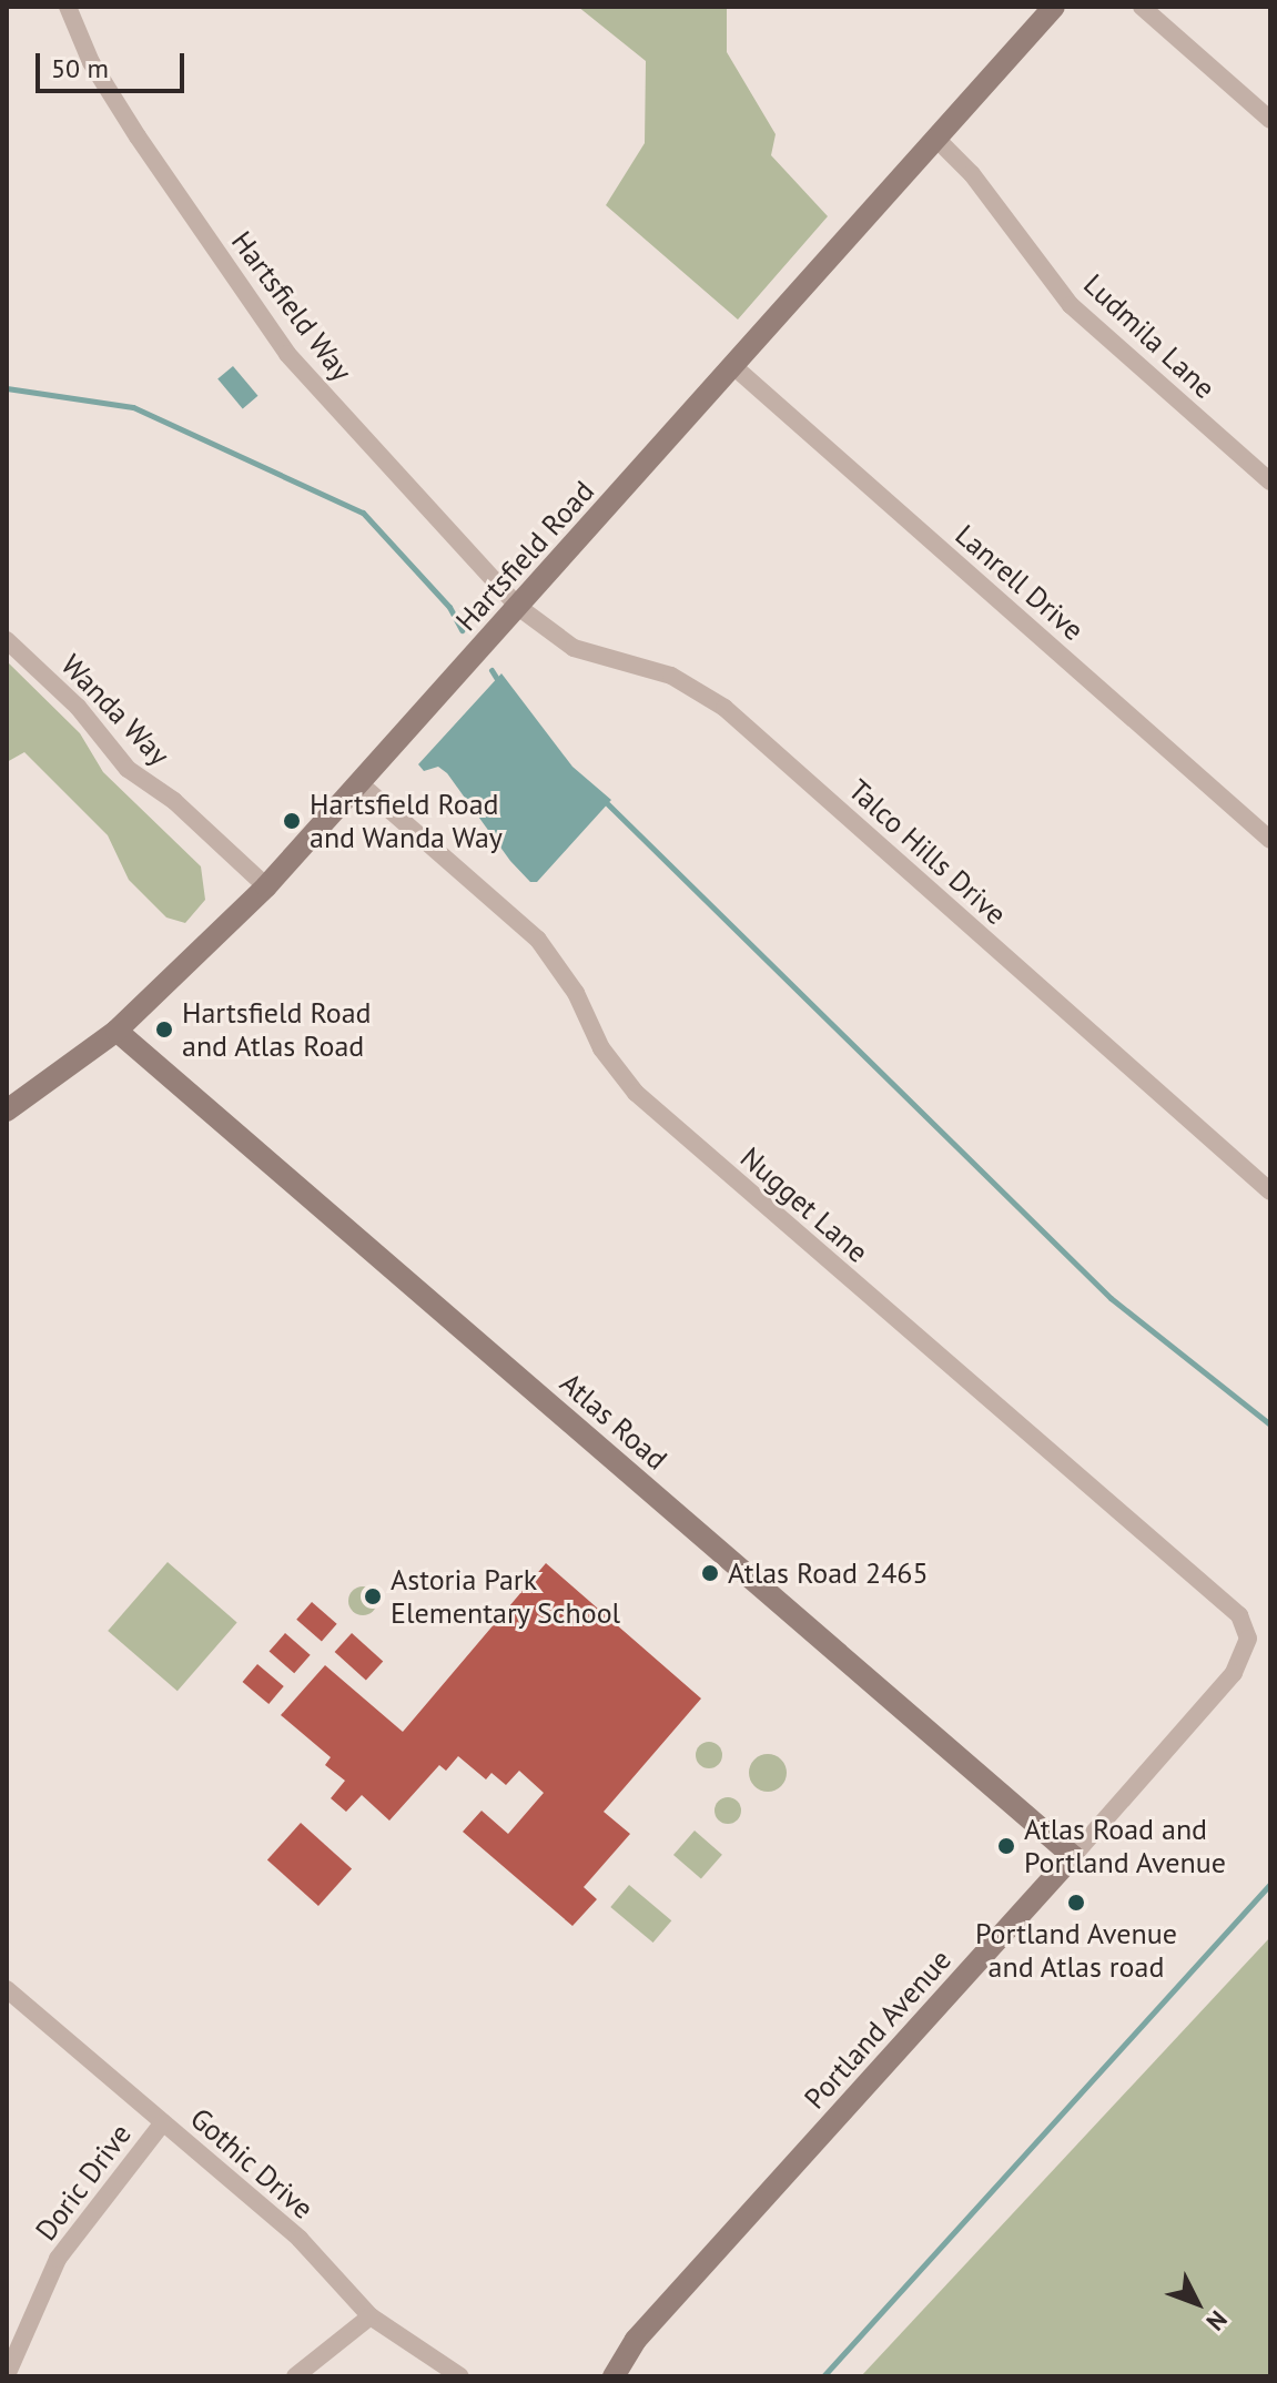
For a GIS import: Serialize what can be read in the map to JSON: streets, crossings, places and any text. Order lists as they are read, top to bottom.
{
  "streets": {
    "street": [
      "Hartsfield Way",
      "Ludmila Lane",
      "Hartsfield Road",
      "Lanrell Drive",
      "Wanda Way",
      "Talco Hills Drive",
      "Nugget Lane",
      "Atlas Road",
      "Portland Avenue",
      "Gothic Drive",
      "Doric Drive"
    ]
  },
  "crossings": [
    ["Hartsfield Way", "Hartsfield Road"],
    ["Hartsfield Way", "Talco Hills Drive"],
    ["Ludmila Lane", "Hartsfield Road"],
    ["Hartsfield Road", "Lanrell Drive"],
    ["Hartsfield Road", "Wanda Way"],
    ["Hartsfield Road", "Talco Hills Drive"],
    ["Hartsfield Road", "Nugget Lane"],
    ["Hartsfield Road", "Atlas Road"],
    ["Nugget Lane", "Portland Avenue"],
    ["Atlas Road", "Portland Avenue"],
    ["Gothic Drive", "Doric Drive"]
  ],
  "places": [
    "Hartsfield Road and Wanda Way",
    "Hartsfield Road and Atlas Road",
    "Atlas Road 2465",
    "Astoria Park Elementary School",
    "Atlas Road and Portland Avenue",
    "Portland Avenue and Atlas road"
  ],
  "scale_bar": "50 m",
  "north": "bottom right"
}
